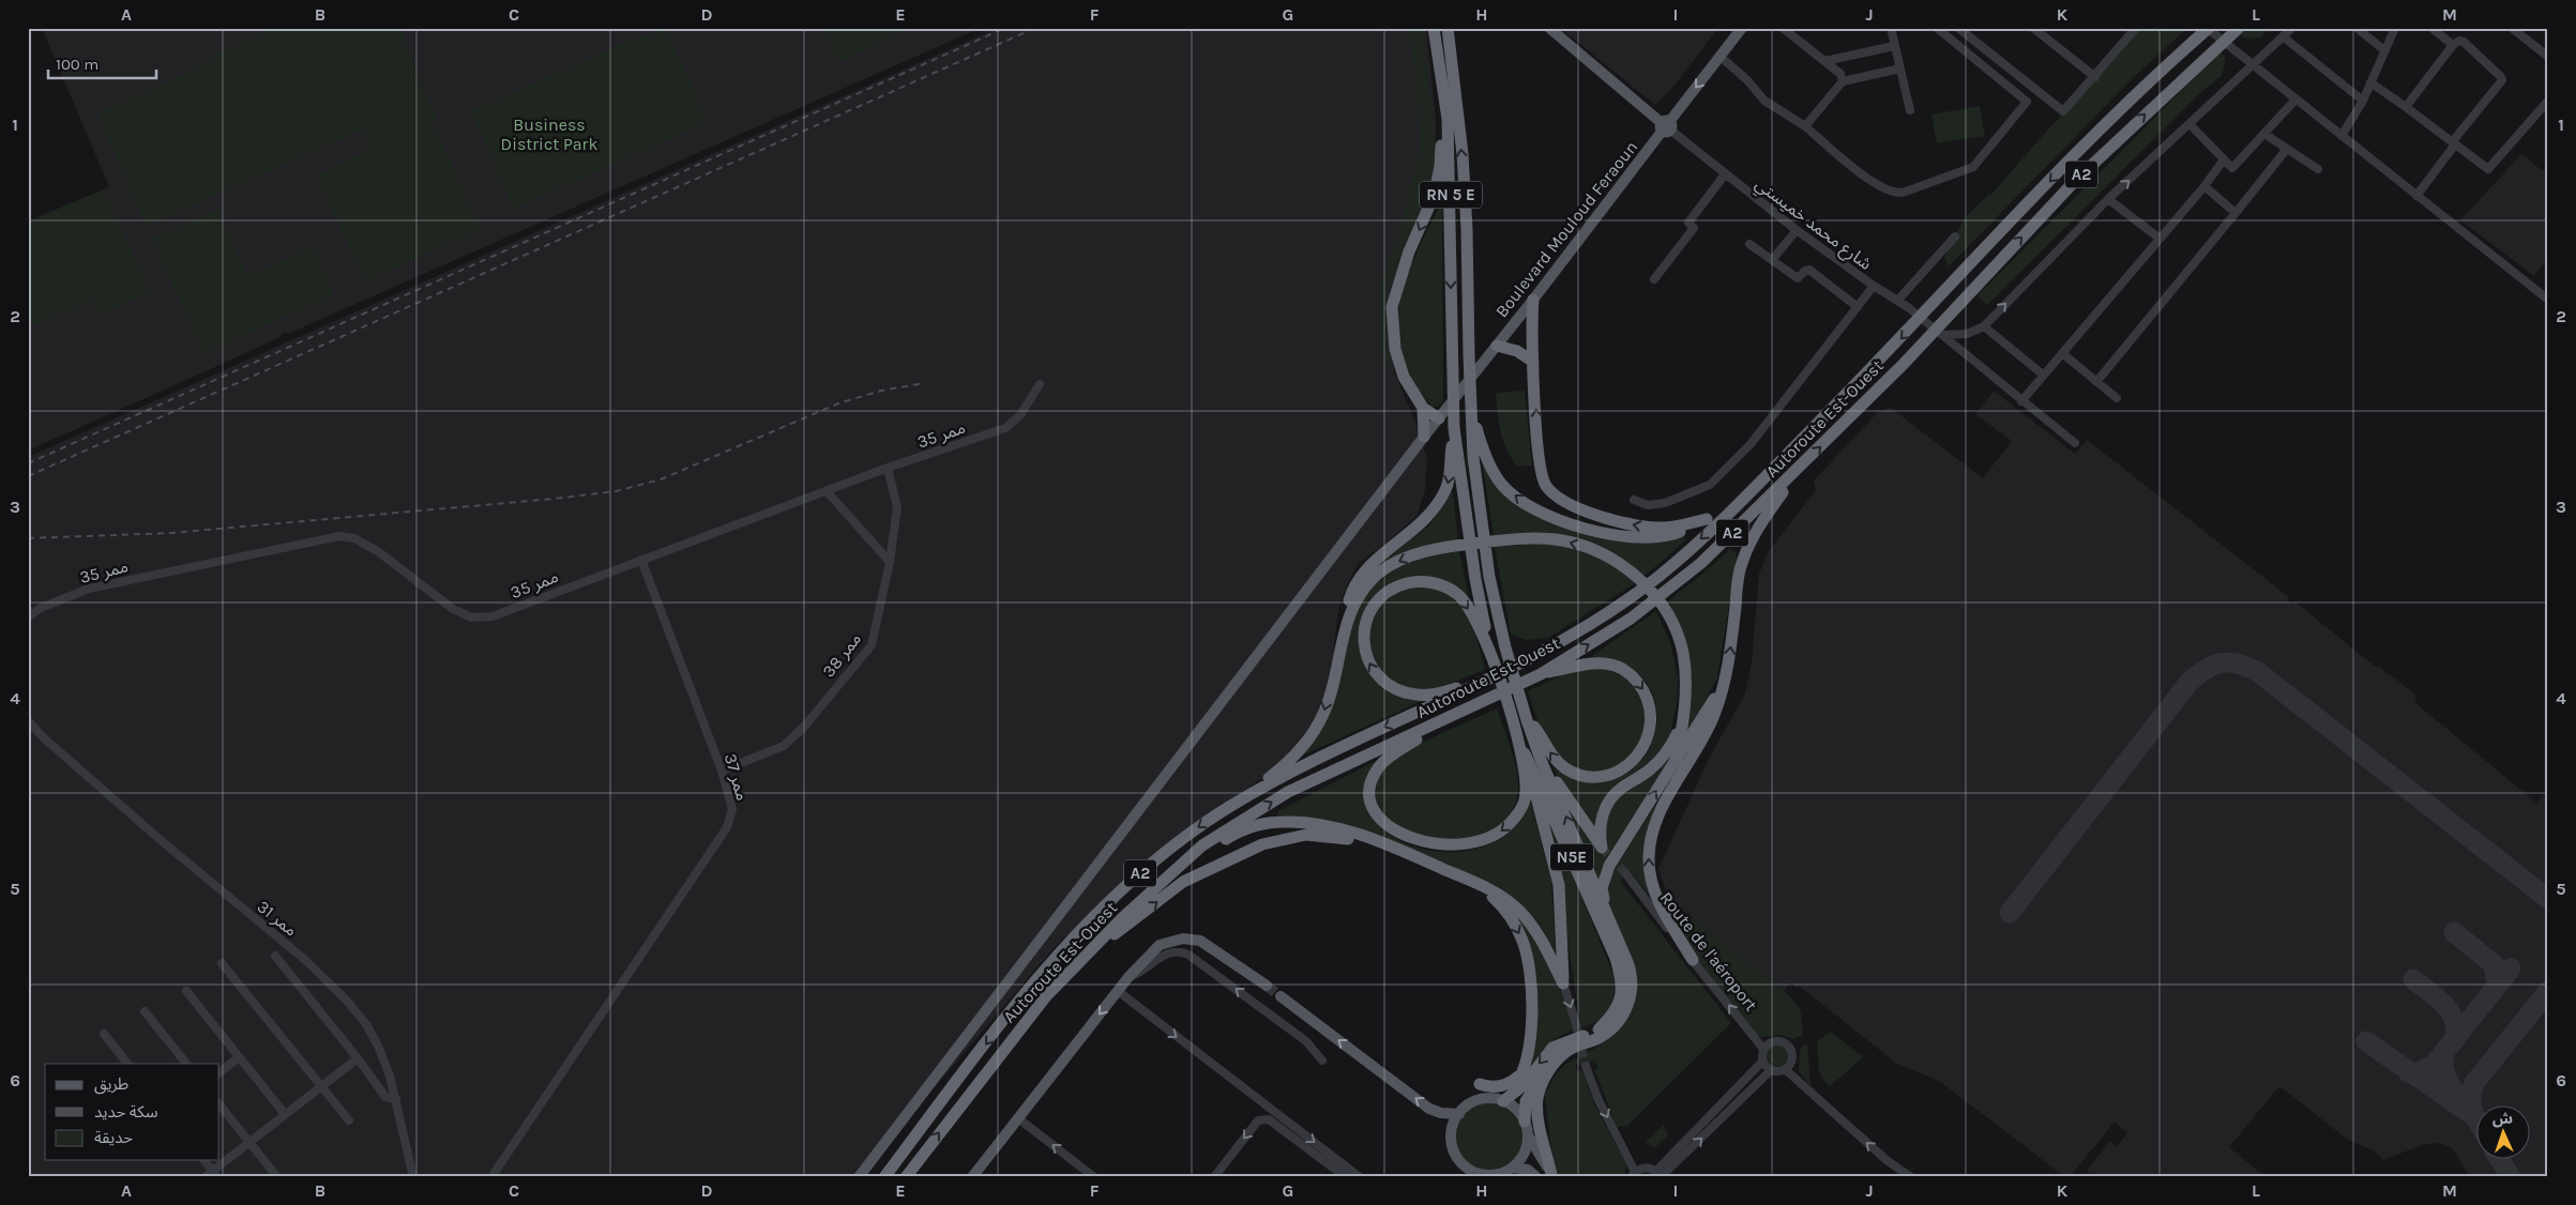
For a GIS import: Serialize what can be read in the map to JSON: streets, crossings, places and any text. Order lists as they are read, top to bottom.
{
  "streets": {
    "highway": [
      "A2",
      "RN 5 E",
      "Autoroute Est-Ouest",
      "N5E"
    ],
    "main road": ["Boulevard Mouloud Feraoun"],
    "street": [
      "شارع محمد خميستي",
      "ممر 35",
      "ممر 38",
      "ممر 37",
      "ممر 31",
      "Route de l'aéroport"
    ]
  },
  "crossings": [
    ["RN 5 E", "N5E"],
    ["شارع محمد خميستي", "Boulevard Mouloud Feraoun"],
    ["ممر 35", "ممر 38"],
    ["ممر 35", "ممر 37"],
    ["ممر 38", "ممر 37"]
  ],
  "one_way": ["Route de l'aéroport"],
  "parks": ["Business District Park"],
  "legend": ["طريق", "سكة حديد", "حديقة"],
  "scale_bar": "100 m",
  "north": "top",
  "grid": {
    "columns": [
      "A",
      "B",
      "C",
      "D",
      "E",
      "F",
      "G",
      "H",
      "I",
      "J",
      "K",
      "L",
      "M"
    ],
    "rows": [
      "1",
      "2",
      "3",
      "4",
      "5",
      "6"
    ]
  }
}
